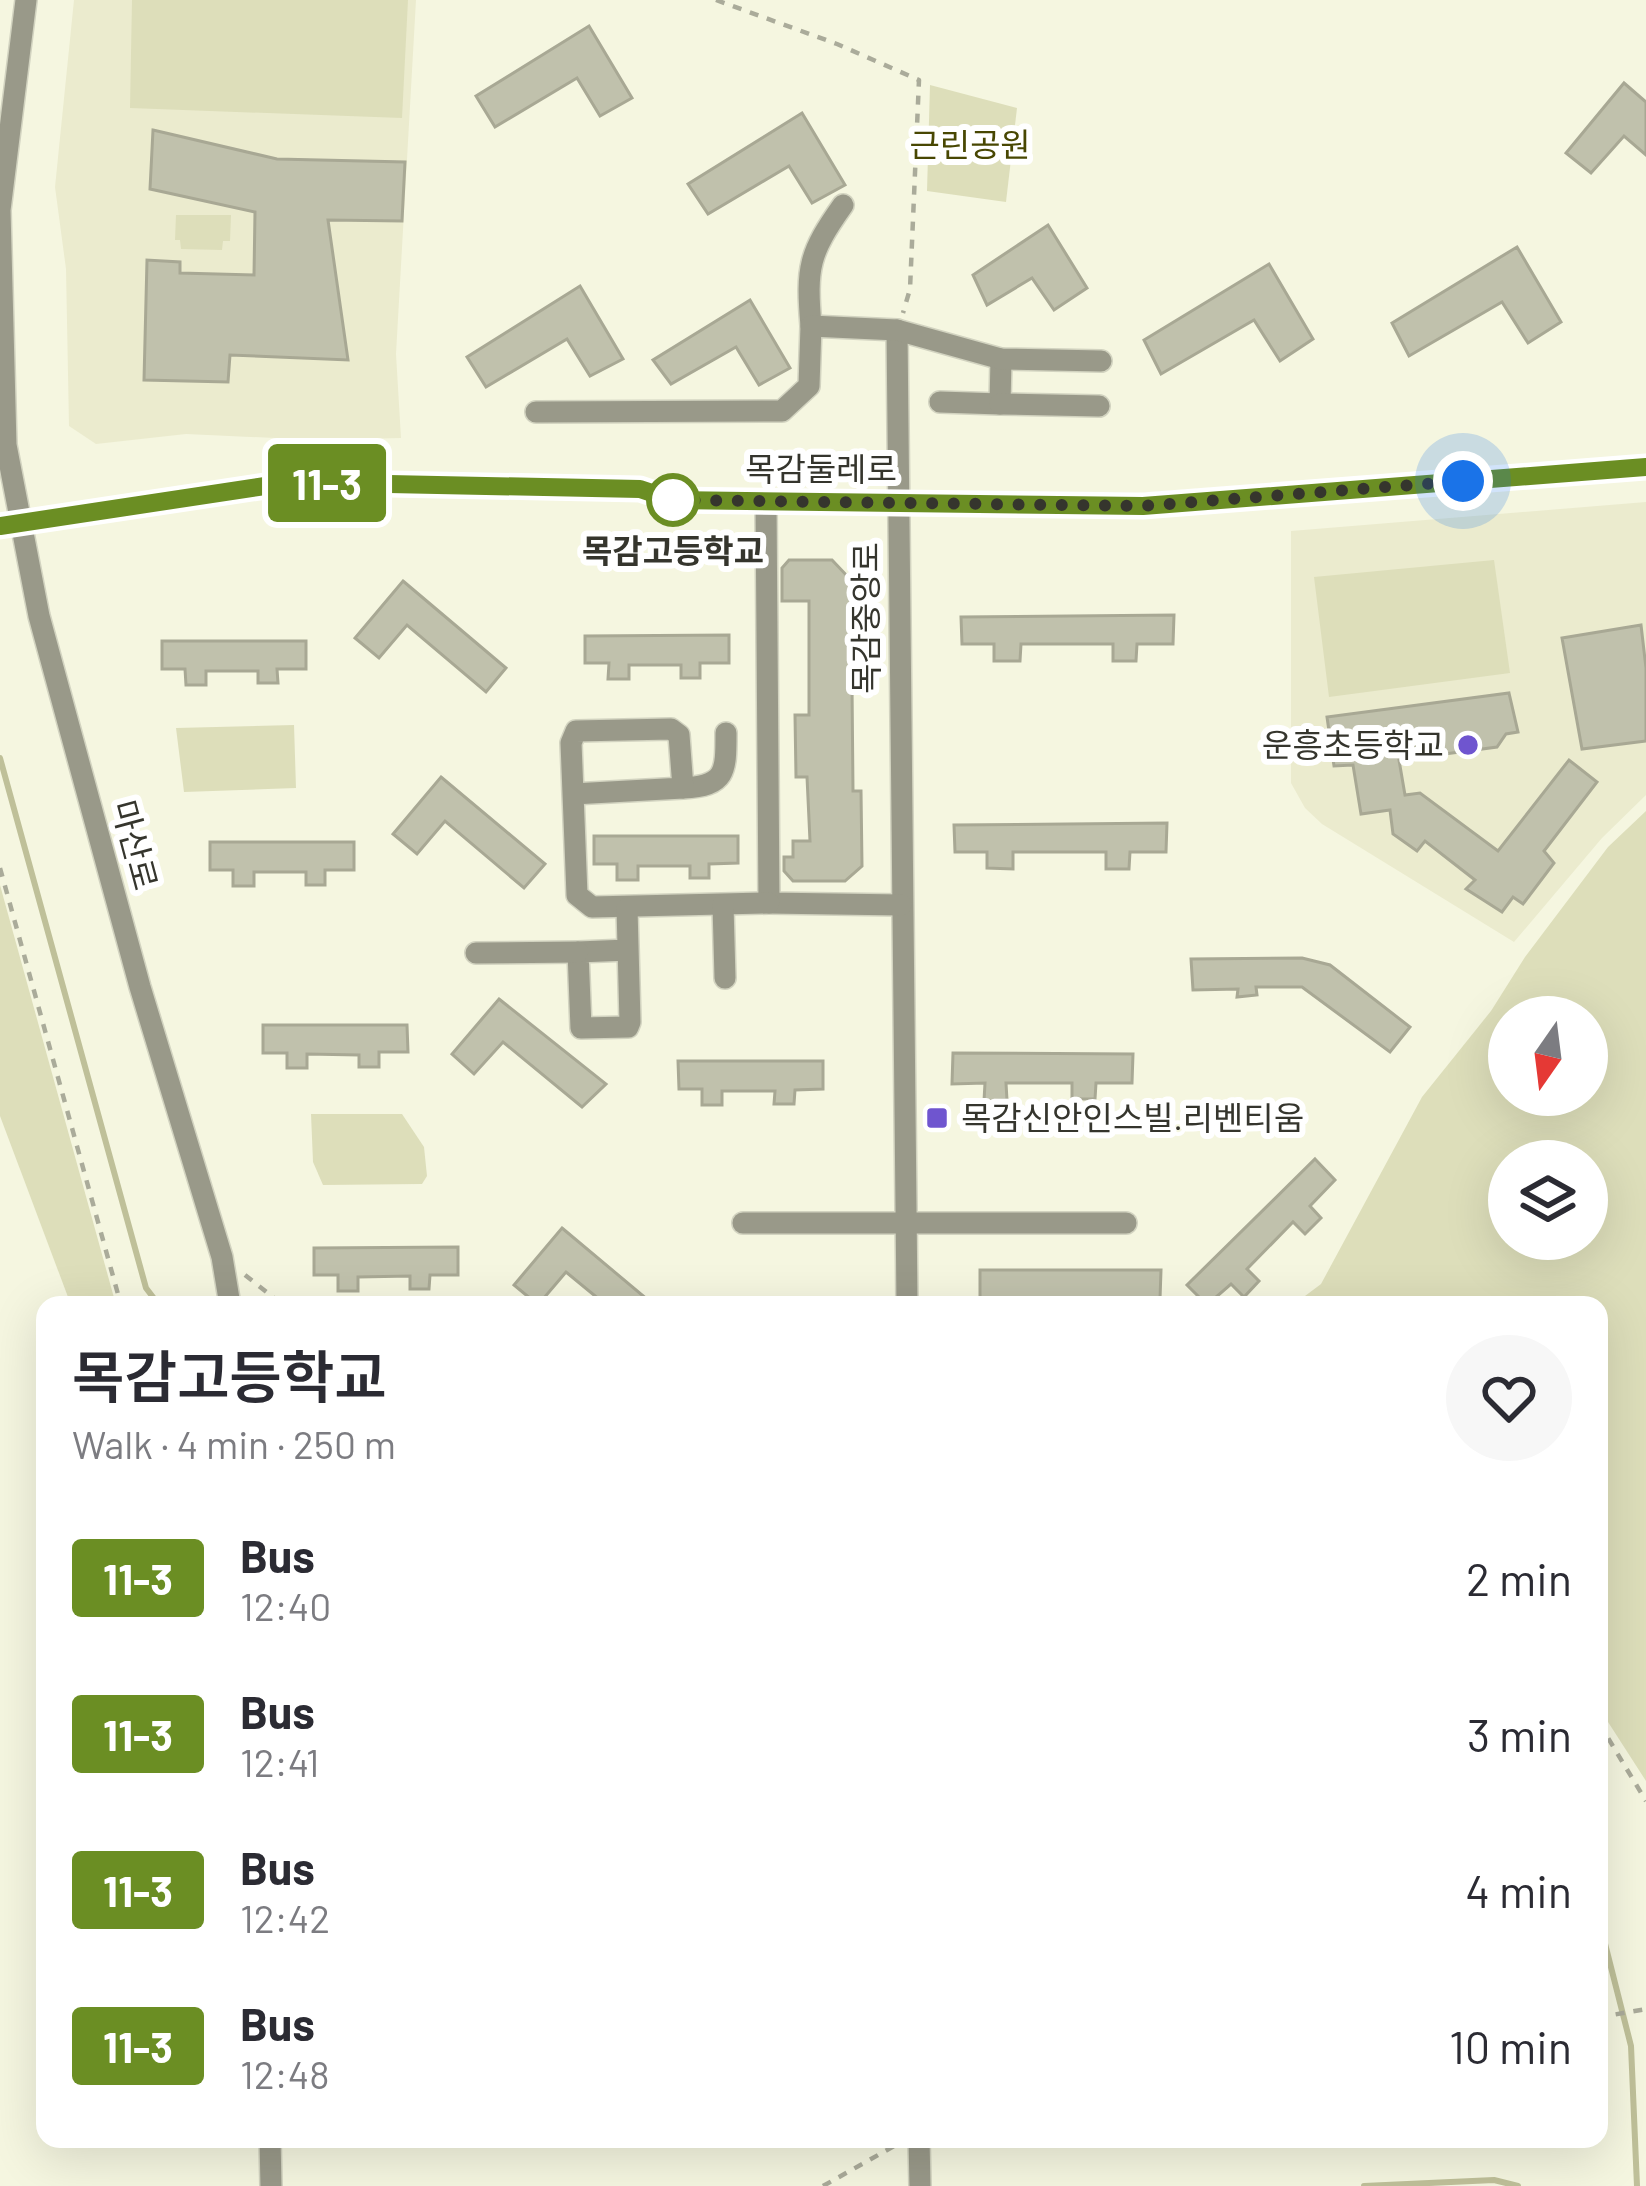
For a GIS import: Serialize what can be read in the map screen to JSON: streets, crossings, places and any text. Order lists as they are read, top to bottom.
{
  "streets": {
    "street": ["목감둘레로", "목감중앙로", "마산로"]
  },
  "crossings": [
    ["목감둘레로", "목감중앙로"],
    ["목감둘레로", "마산로"]
  ],
  "parks": ["근린공원"],
  "places": {
    "other": ["목감고등학교", "운흥초등학교"],
    "transit": ["목감신안인스빌.리벤티움"]
  },
  "lines": ["bus line 11-3"],
  "north": "bottom",
  "page": {
    "on_map": "11-3",
    "heading": ["목감고등학교", "Walk · 4 min · 250 m"],
    "list": [
      {
        "mark": "11-3",
        "name": "Bus",
        "note": "12:40",
        "value": "2 min"
      },
      {
        "mark": "11-3",
        "name": "Bus",
        "note": "12:41",
        "value": "3 min"
      },
      {
        "mark": "11-3",
        "name": "Bus",
        "note": "12:42",
        "value": "4 min"
      },
      {
        "mark": "11-3",
        "name": "Bus",
        "note": "12:48",
        "value": "10 min"
      }
    ]
  }
}
